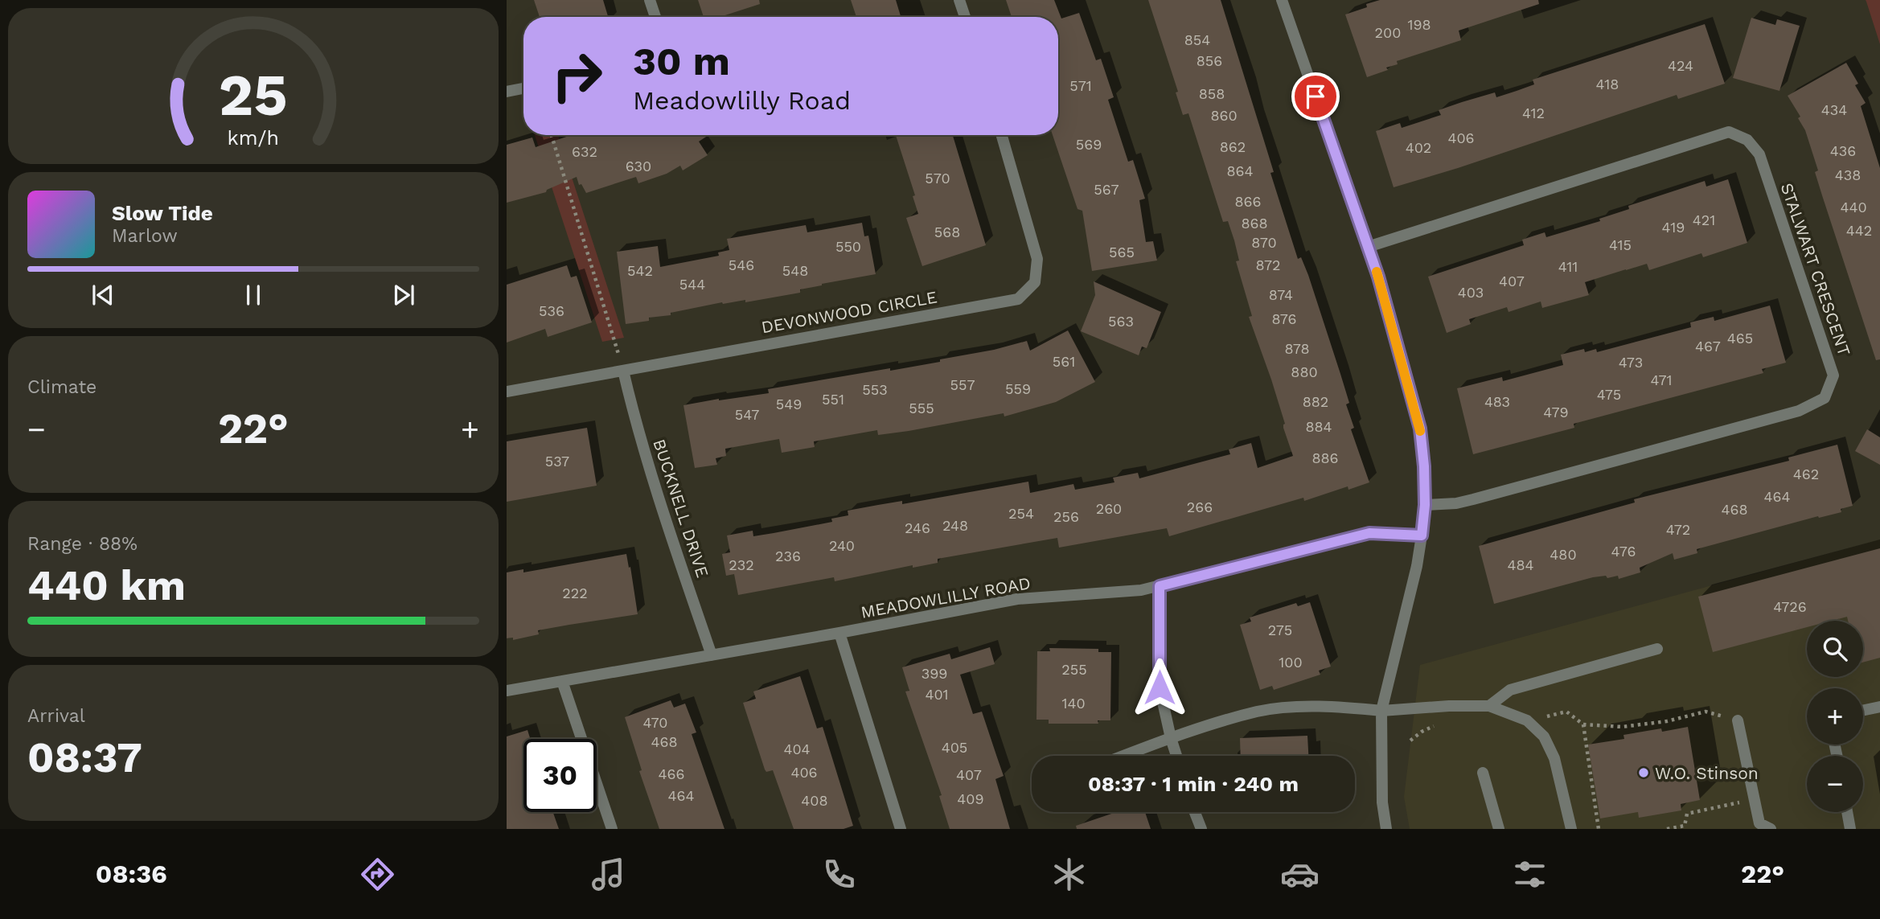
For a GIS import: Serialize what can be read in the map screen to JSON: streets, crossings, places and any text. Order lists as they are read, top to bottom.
{
  "streets": {
    "street": [
      "STALWART CRESCENT",
      "DEVONWOOD CIRCLE",
      "BUCKNELL DRIVE",
      "MEADOWLILLY ROAD"
    ]
  },
  "crossings": [
    ["DEVONWOOD CIRCLE", "BUCKNELL DRIVE"],
    ["BUCKNELL DRIVE", "MEADOWLILLY ROAD"]
  ],
  "places": ["W.O. Stinson"],
  "house_numbers": [
    "198",
    "200",
    "854",
    "856",
    "424",
    "418",
    "571",
    "858",
    "434",
    "412",
    "860",
    "406",
    "569",
    "862",
    "402",
    "436",
    "632",
    "630",
    "864",
    "438",
    "570",
    "567",
    "866",
    "440",
    "421",
    "868",
    "419",
    "442",
    "568",
    "870",
    "415",
    "550",
    "565",
    "546",
    "872",
    "411",
    "542",
    "548",
    "407",
    "544",
    "403",
    "874",
    "536",
    "876",
    "563",
    "465",
    "467",
    "878",
    "561",
    "473",
    "880",
    "471",
    "557",
    "559",
    "553",
    "475",
    "551",
    "882",
    "483",
    "549",
    "555",
    "479",
    "547",
    "884",
    "886",
    "537",
    "462",
    "464",
    "266",
    "260",
    "468",
    "254",
    "256",
    "248",
    "246",
    "472",
    "240",
    "476",
    "480",
    "236",
    "232",
    "484",
    "222",
    "4726",
    "275",
    "100",
    "255",
    "399",
    "401",
    "140",
    "470",
    "468",
    "405",
    "404",
    "406",
    "466",
    "407",
    "464",
    "409",
    "408"
  ],
  "page": {
    "turn": ["30 m", "Meadowlilly Road"],
    "song": ["Slow Tide", "Marlow"],
    "tile": [
      "Climate",
      ["Range · 88%", "440 km"],
      ["Arrival", "08:37"]
    ],
    "heat": ["−", "22°", "+"],
    "map_buttons": ["+", "−"],
    "limit": "30",
    "trip": "08:37 · 1 min · 240 m",
    "tabs": ["08:36", "22°"],
    "gauge": ["25", "km/h"]
  }
}
